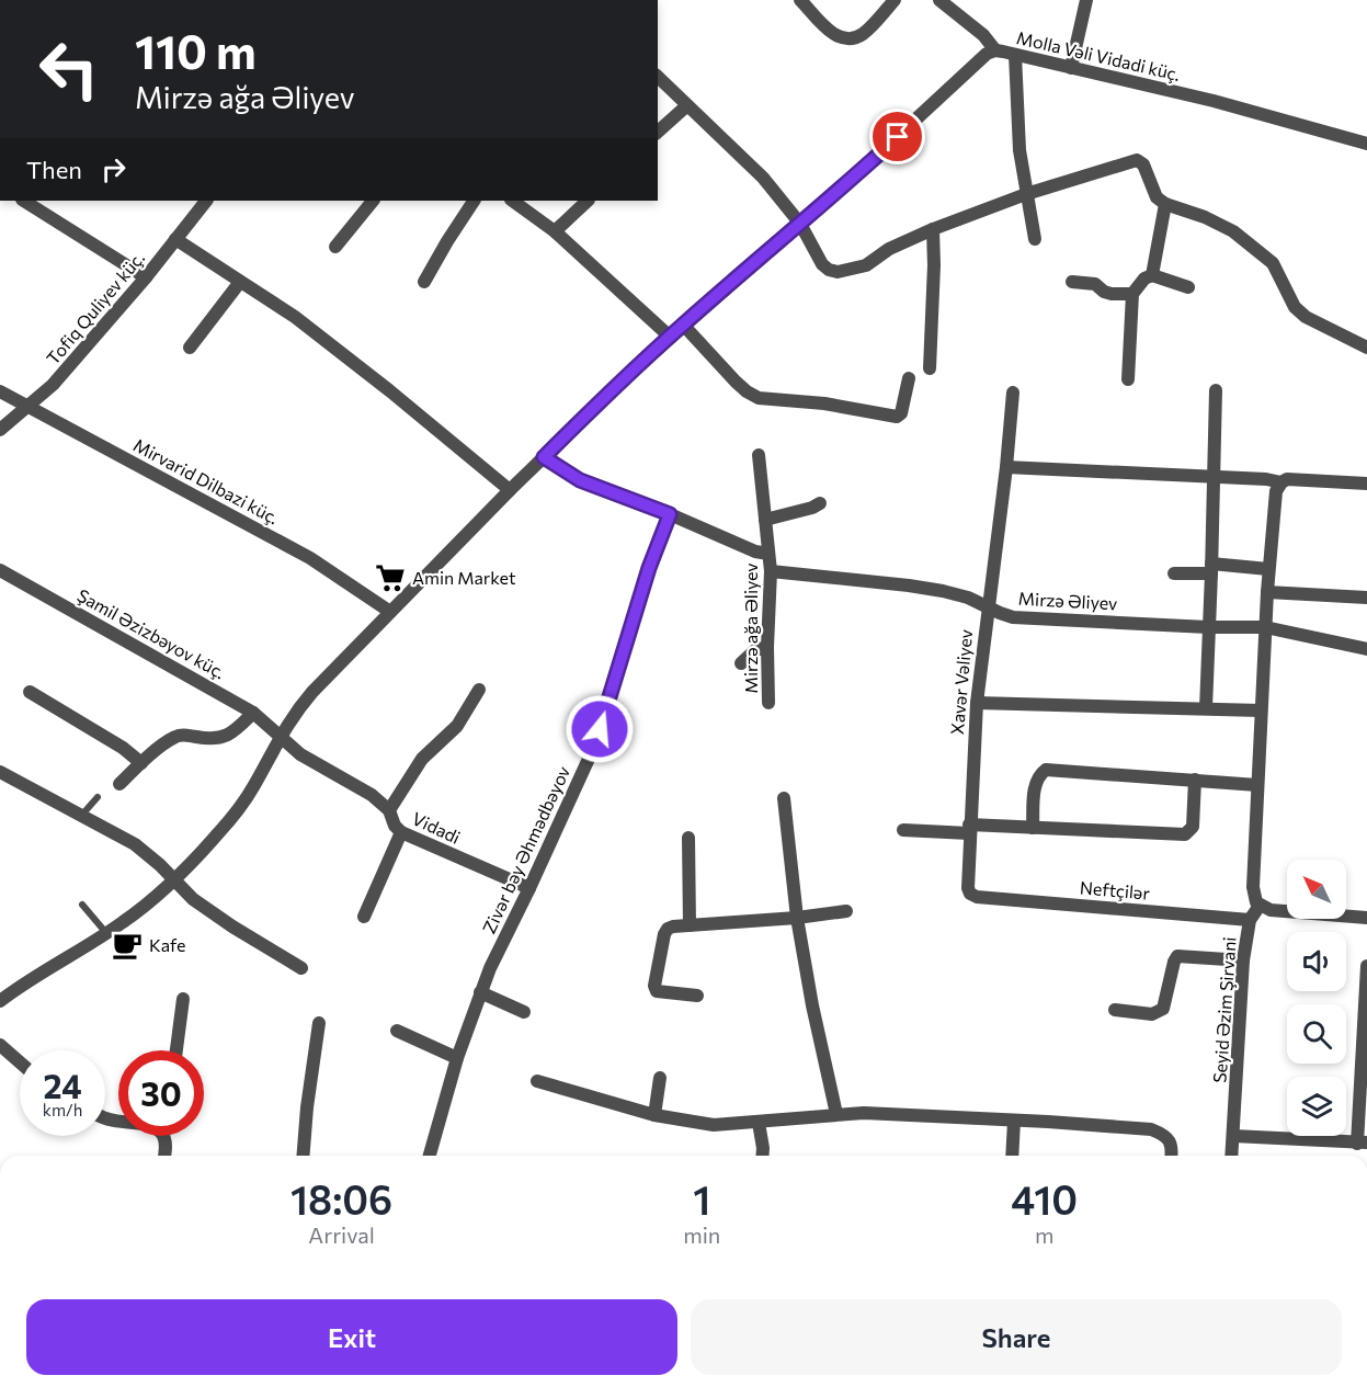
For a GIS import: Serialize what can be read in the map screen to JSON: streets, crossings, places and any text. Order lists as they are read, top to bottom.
{
  "streets": {
    "street": [
      "Molla Vəli Vidadi küç.",
      "Tofiq Quliyev küç.",
      "Mirvarid Dilbazi küç.",
      "Mirzə Əliyev",
      "Mirzə ağa Əliyev",
      "Şamil Əzizbəyov küç.",
      "Xavər Vəliyev",
      "Vidadi",
      "Zivər bəy Əhmədbəyov",
      "Neftçilər",
      "Seyid Əzim Şirvani"
    ]
  },
  "crossings": [
    ["Molla Vəli Vidadi küç.", "Mirvarid Dilbazi küç."],
    ["Molla Vəli Vidadi küç.", "Mirzə ağa Əliyev"],
    ["Molla Vəli Vidadi küç.", "Şamil Əzizbəyov küç."],
    ["Molla Vəli Vidadi küç.", "Vidadi"],
    ["Tofiq Quliyev küç.", "Mirvarid Dilbazi küç."],
    ["Mirzə Əliyev", "Mirzə ağa Əliyev"],
    ["Mirzə Əliyev", "Xavər Vəliyev"],
    ["Mirzə ağa Əliyev", "Zivər bəy Əhmədbəyov"],
    ["Şamil Əzizbəyov küç.", "Vidadi"],
    ["Xavər Vəliyev", "Neftçilər"],
    ["Vidadi", "Zivər bəy Əhmədbəyov"],
    ["Neftçilər", "Seyid Əzim Şirvani"]
  ],
  "places": {
    "supermarket": ["Amin Market"],
    "cafe": ["Kafe"]
  },
  "north": "top left",
  "page": {
    "turn": ["110 m", "Mirzə ağa Əliyev"],
    "then": "Then",
    "speed": "24 km/h",
    "limit": "30",
    "eta": [
      "18:06",
      "Arrival",
      "1",
      "min",
      "410",
      "m"
    ],
    "buttons": ["Exit", "Share"]
  }
}
